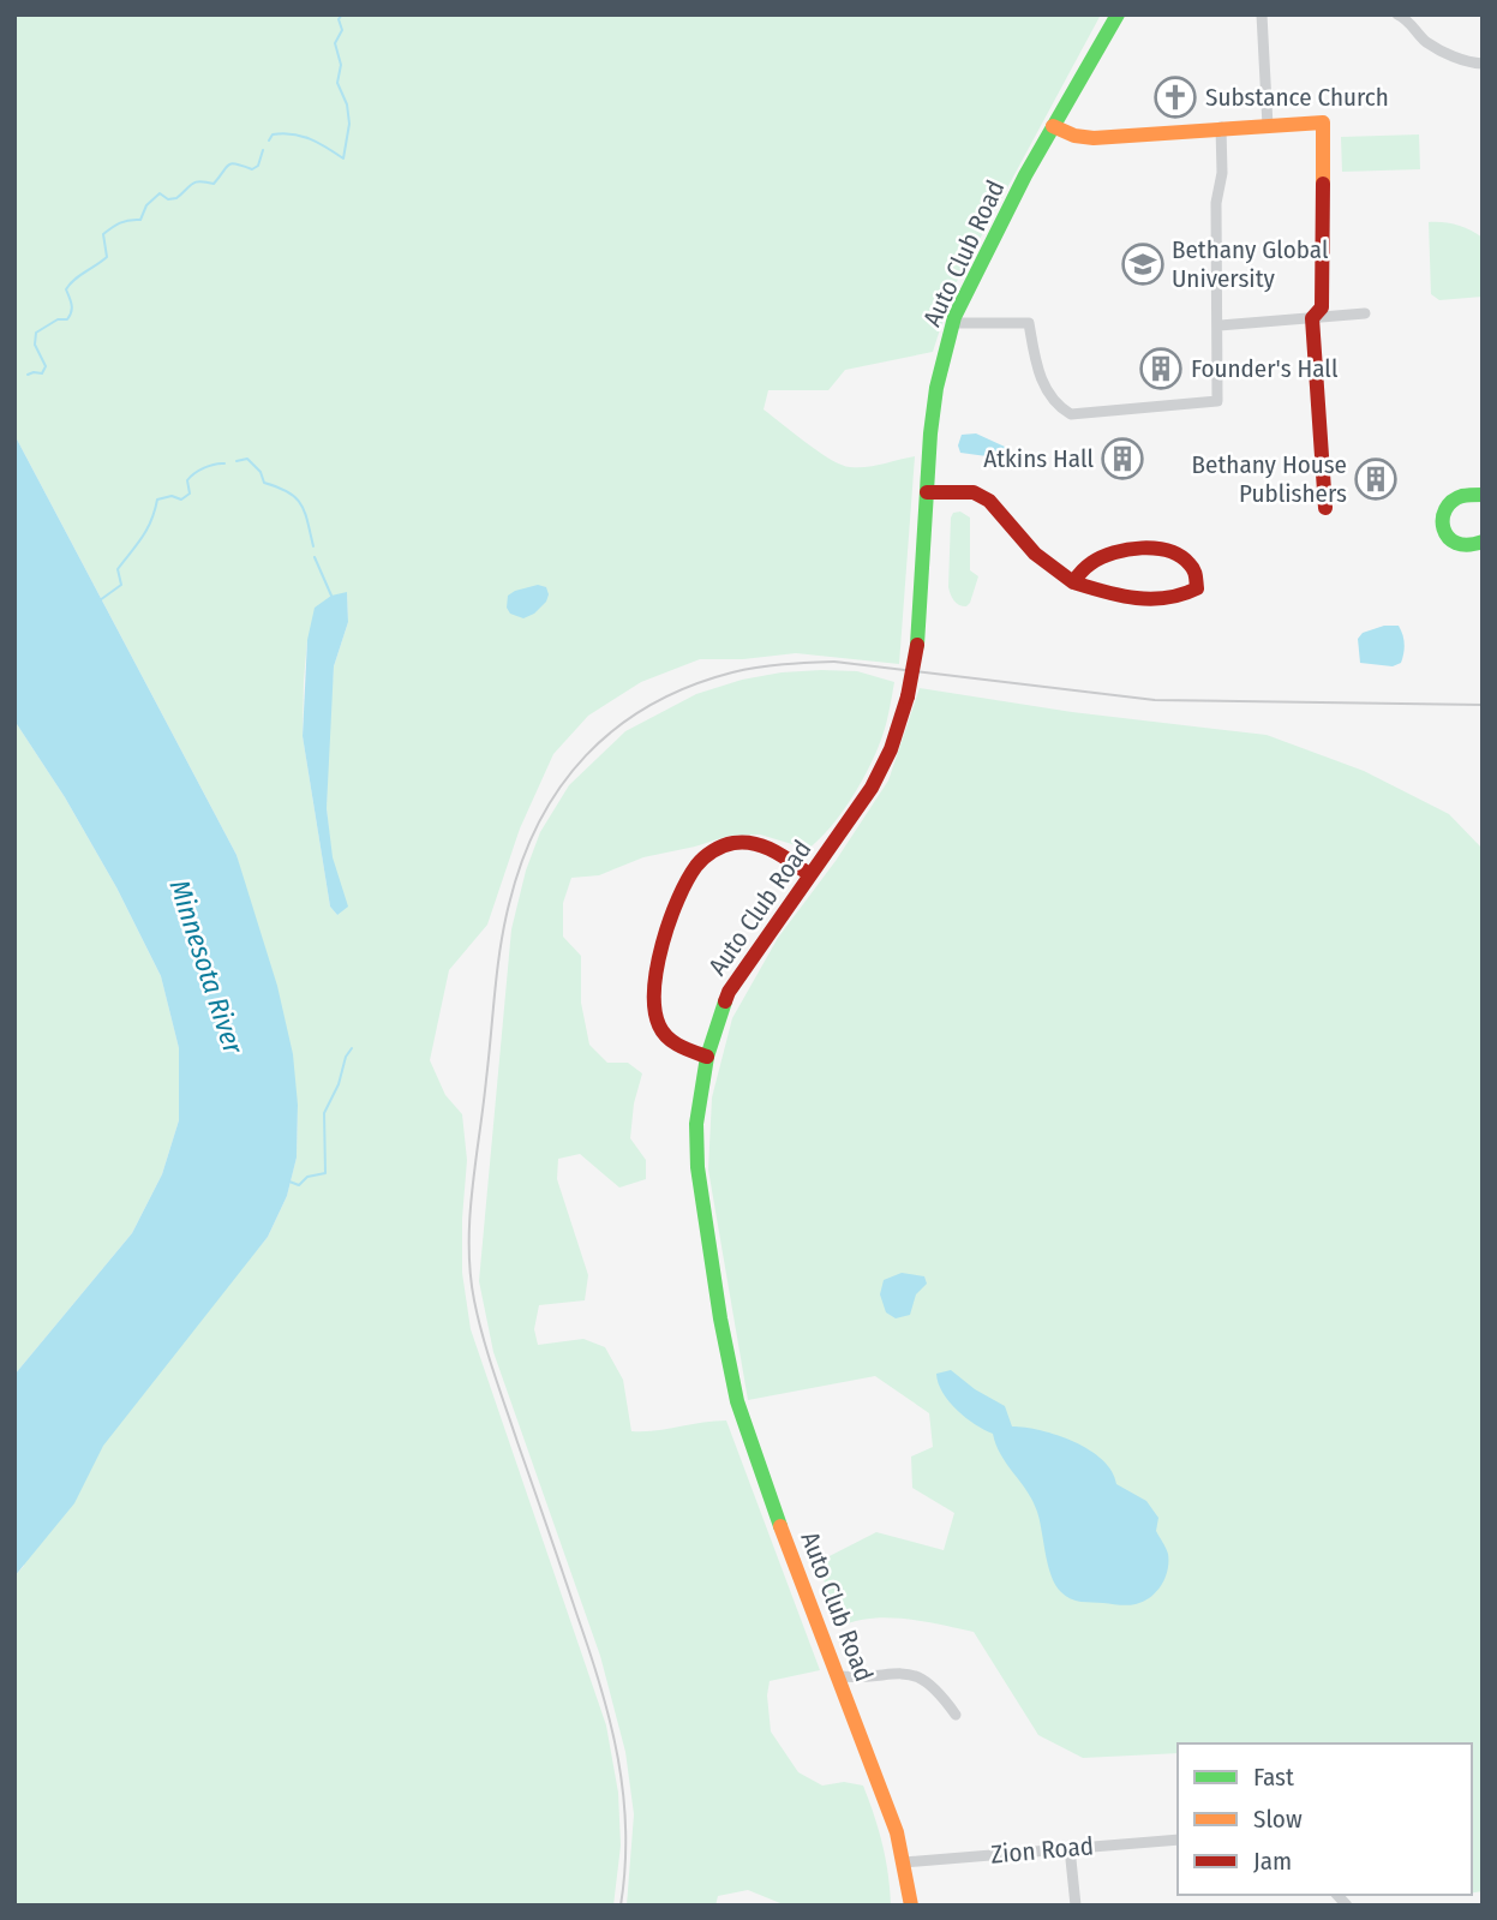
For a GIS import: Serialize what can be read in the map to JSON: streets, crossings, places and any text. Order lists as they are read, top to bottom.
{
  "streets": {
    "street": ["Auto Club Road", "Zion Road"]
  },
  "crossings": [
    ["Auto Club Road", "Zion Road"]
  ],
  "water": ["Minnesota River"],
  "places": {
    "church": ["Substance Church"],
    "school or university": ["Bethany Global University"],
    "building": ["Founder's Hall", "Atkins Hall", "Bethany House Publishers"]
  },
  "legend": ["Fast", "Slow", "Jam"]
}
